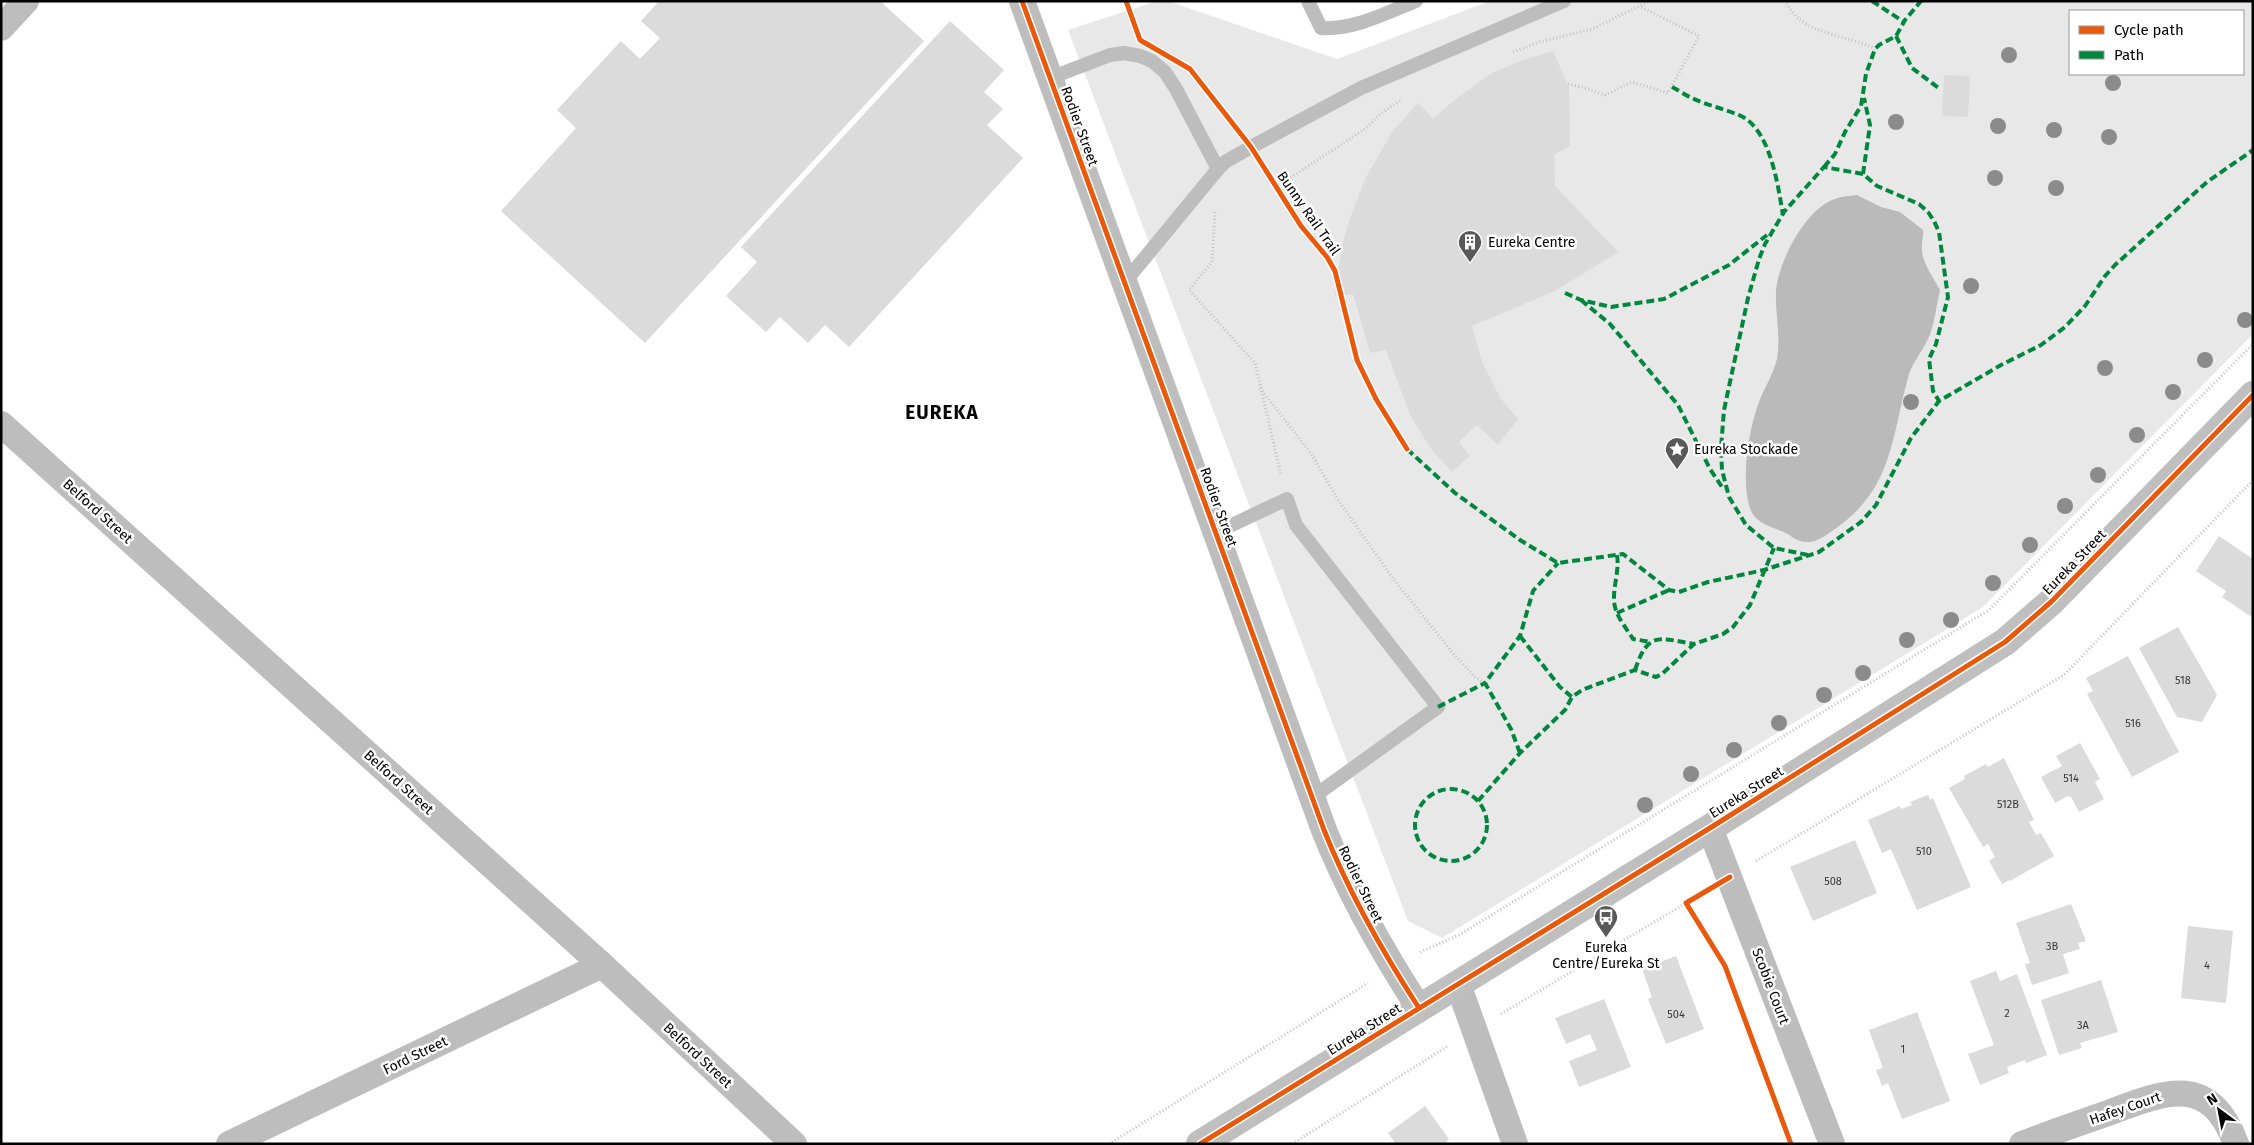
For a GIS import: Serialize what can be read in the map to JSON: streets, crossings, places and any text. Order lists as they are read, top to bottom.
{
  "streets": {
    "street": [
      "Rodier Street",
      "Belford Street",
      "Eureka Street",
      "Scobie Court",
      "Ford Street",
      "Hafey Court"
    ],
    "cycle path": ["Bunny Rail Trail"]
  },
  "crossings": [
    ["Rodier Street", "Eureka Street"],
    ["Belford Street", "Ford Street"],
    ["Eureka Street", "Scobie Court"]
  ],
  "districts": ["EUREKA"],
  "places": {
    "building": ["Eureka Centre"],
    "place": ["Eureka Stockade"],
    "bus stop": ["Eureka Centre/Eureka St"]
  },
  "house_numbers": [
    "518",
    "516",
    "514",
    "512B",
    "510",
    "508",
    "3B",
    "4",
    "2",
    "504",
    "3A",
    "1"
  ],
  "legend": ["Cycle path", "Path"],
  "north": "top left"
}
